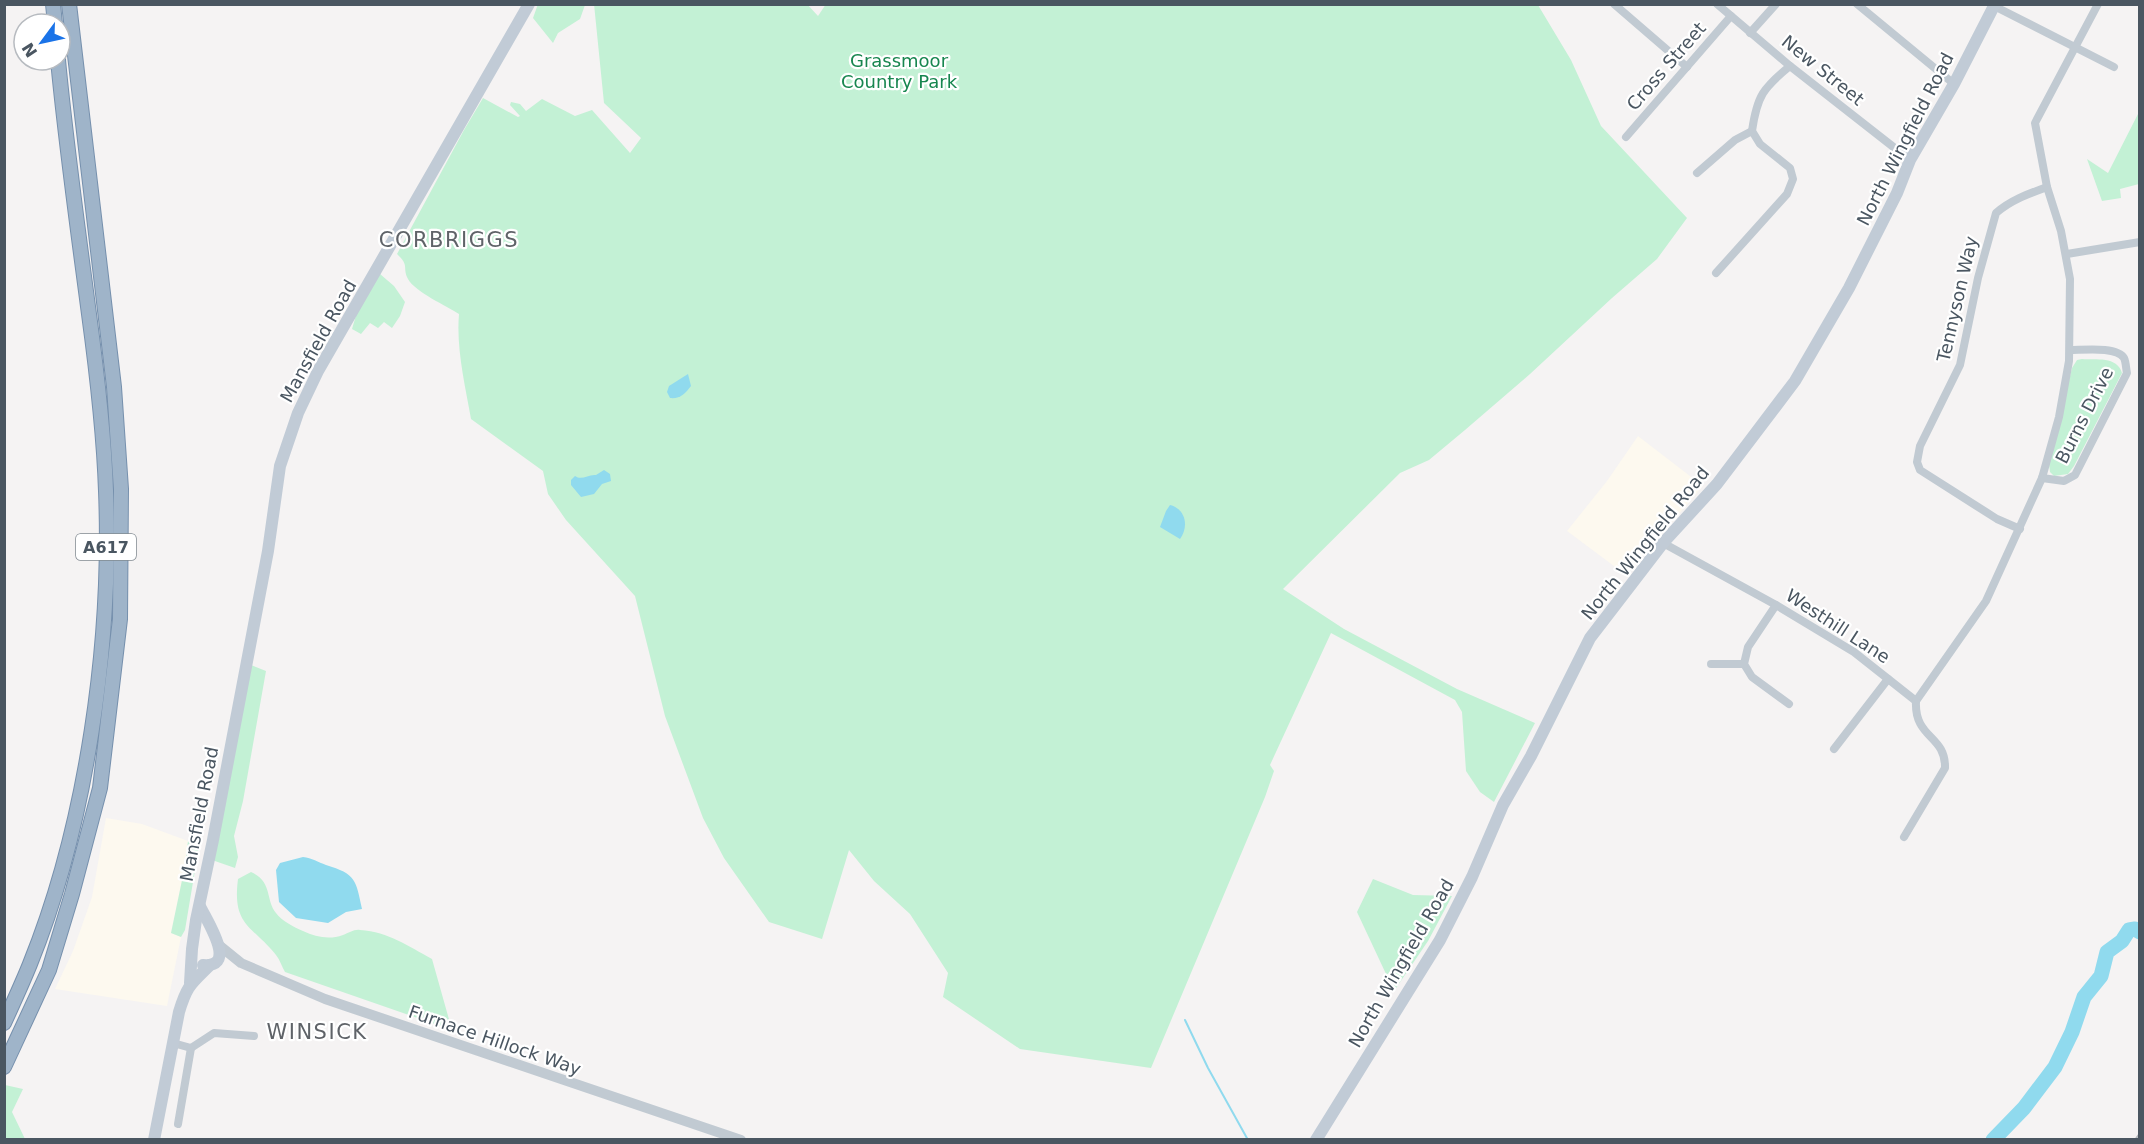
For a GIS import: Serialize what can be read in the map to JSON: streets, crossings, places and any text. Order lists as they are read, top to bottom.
{
  "streets": {
    "highway": ["A617"],
    "main road": ["North Wingfield Road", "Mansfield Road"],
    "street": [
      "Cross Street",
      "New Street",
      "Tennyson Way",
      "Burns Drive",
      "Westhill Lane",
      "Furnace Hillock Way"
    ]
  },
  "crossings": [
    ["Cross Street", "New Street"],
    ["New Street", "North Wingfield Road"],
    ["North Wingfield Road", "Westhill Lane"],
    ["Mansfield Road", "Furnace Hillock Way"]
  ],
  "districts": ["CORBRIGGS", "WINSICK"],
  "parks": ["Grassmoor Country Park"],
  "north": "bottom left"
}
